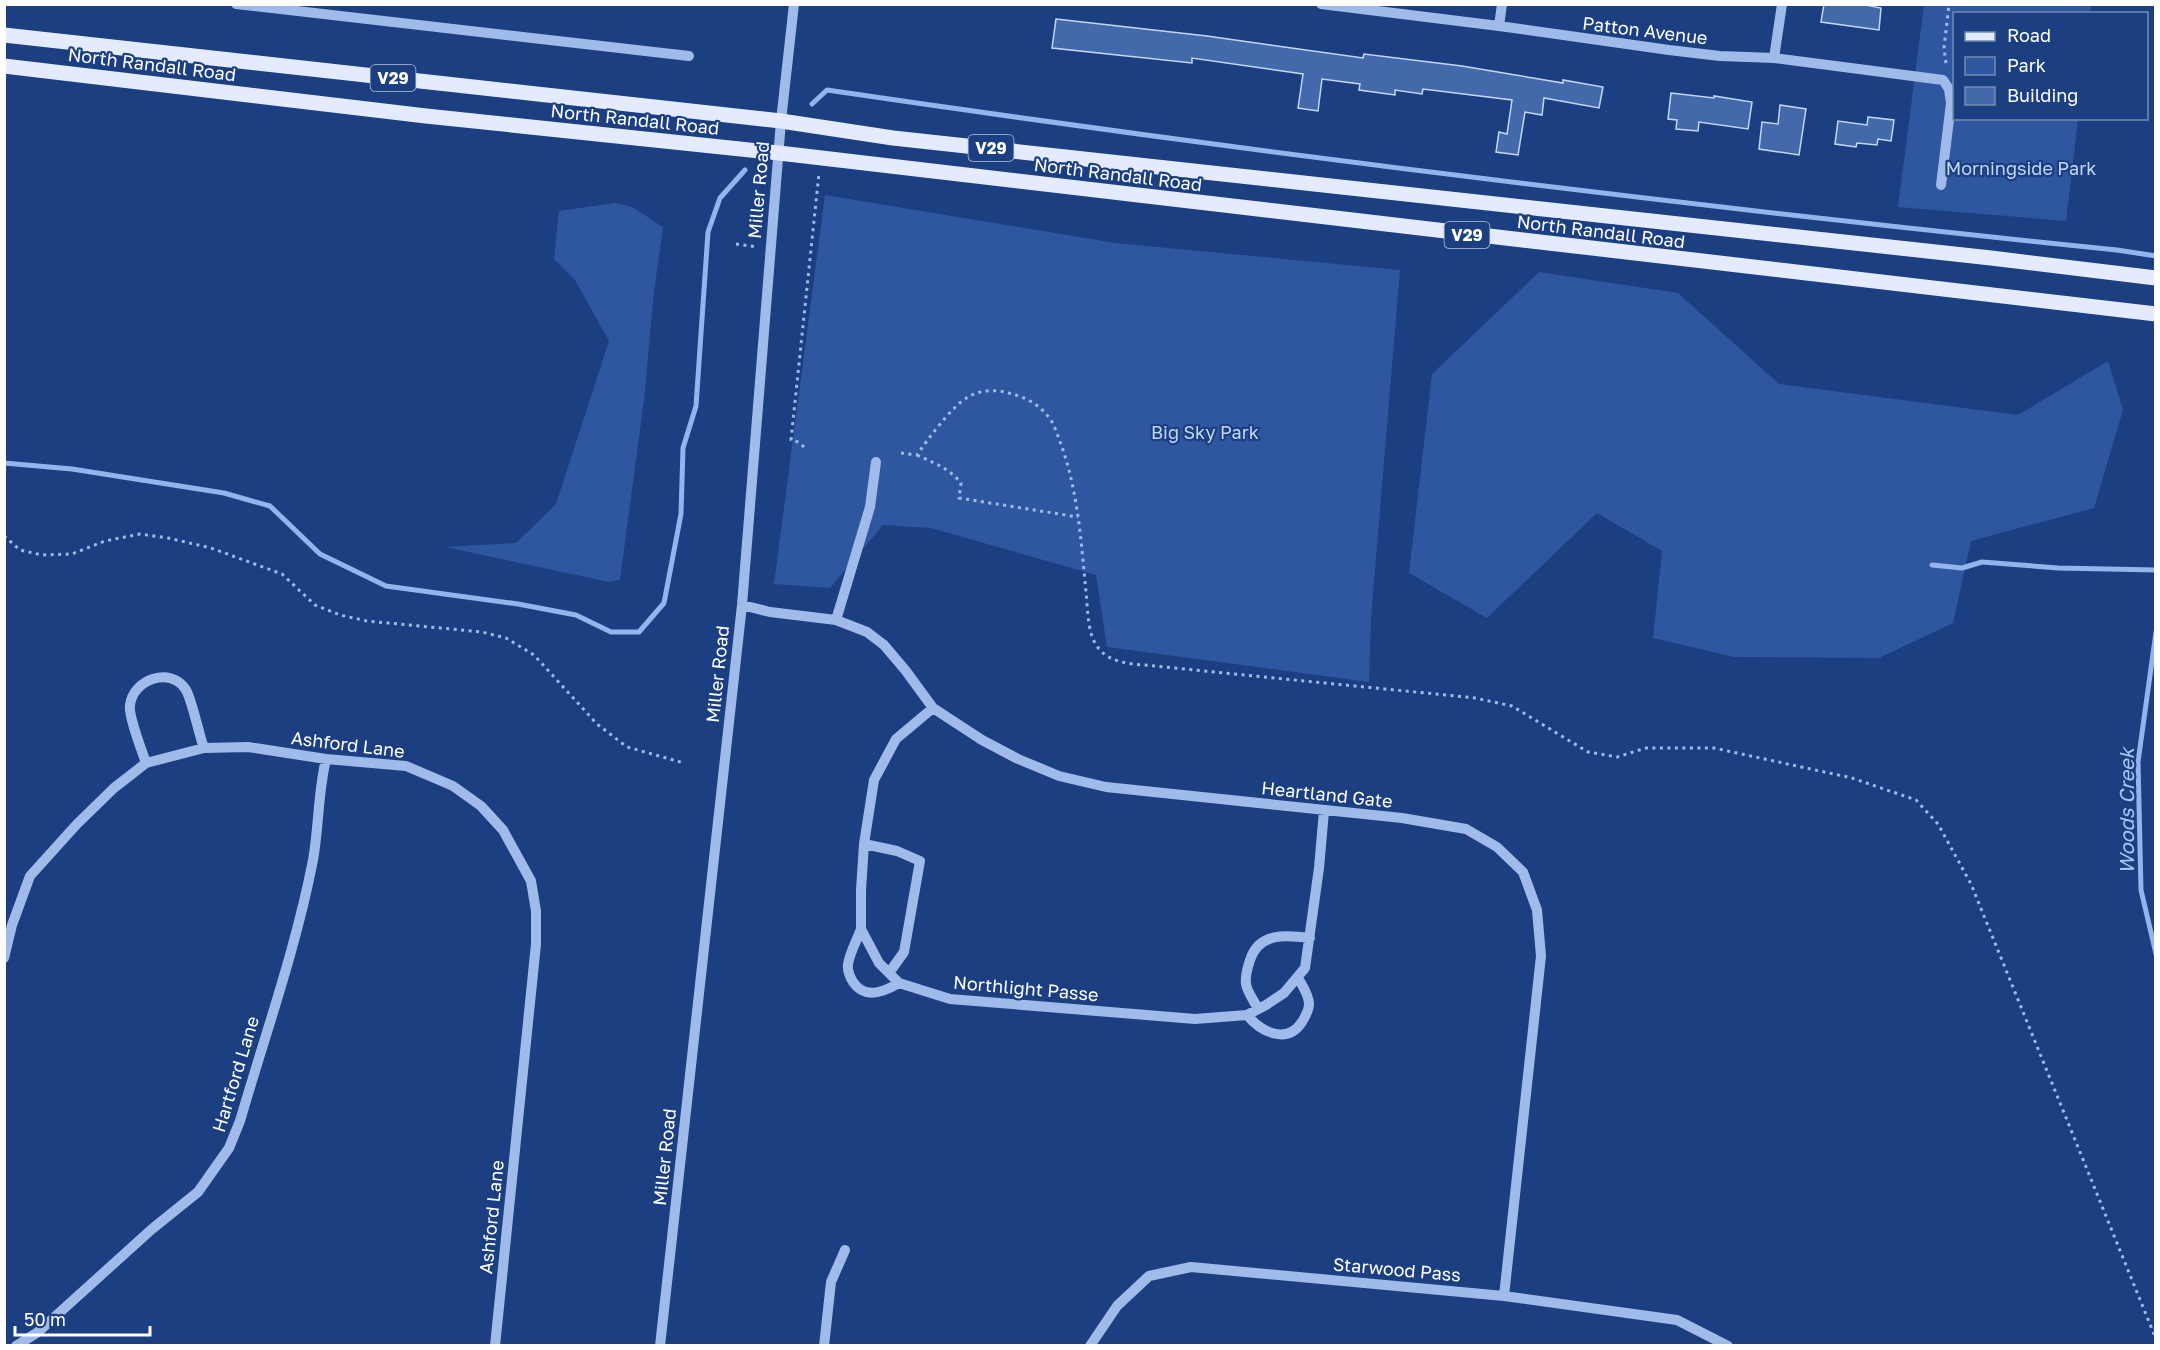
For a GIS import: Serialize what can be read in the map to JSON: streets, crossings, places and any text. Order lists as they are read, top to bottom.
{
  "streets": {
    "main road": ["North Randall Road", "V29"],
    "street": [
      "Patton Avenue",
      "Miller Road",
      "Ashford Lane",
      "Heartland Gate",
      "Northlight Passe",
      "Hartford Lane",
      "Starwood Pass"
    ]
  },
  "crossings": [
    ["North Randall Road", "Miller Road"],
    ["Miller Road", "Heartland Gate"],
    ["Ashford Lane", "Hartford Lane"],
    ["Heartland Gate", "Northlight Passe"],
    ["Heartland Gate", "Starwood Pass"]
  ],
  "water": ["Woods Creek"],
  "parks": ["Morningside Park", "Big Sky Park"],
  "legend": ["Road", "Park", "Building"],
  "scale_bar": "50 m"
}
